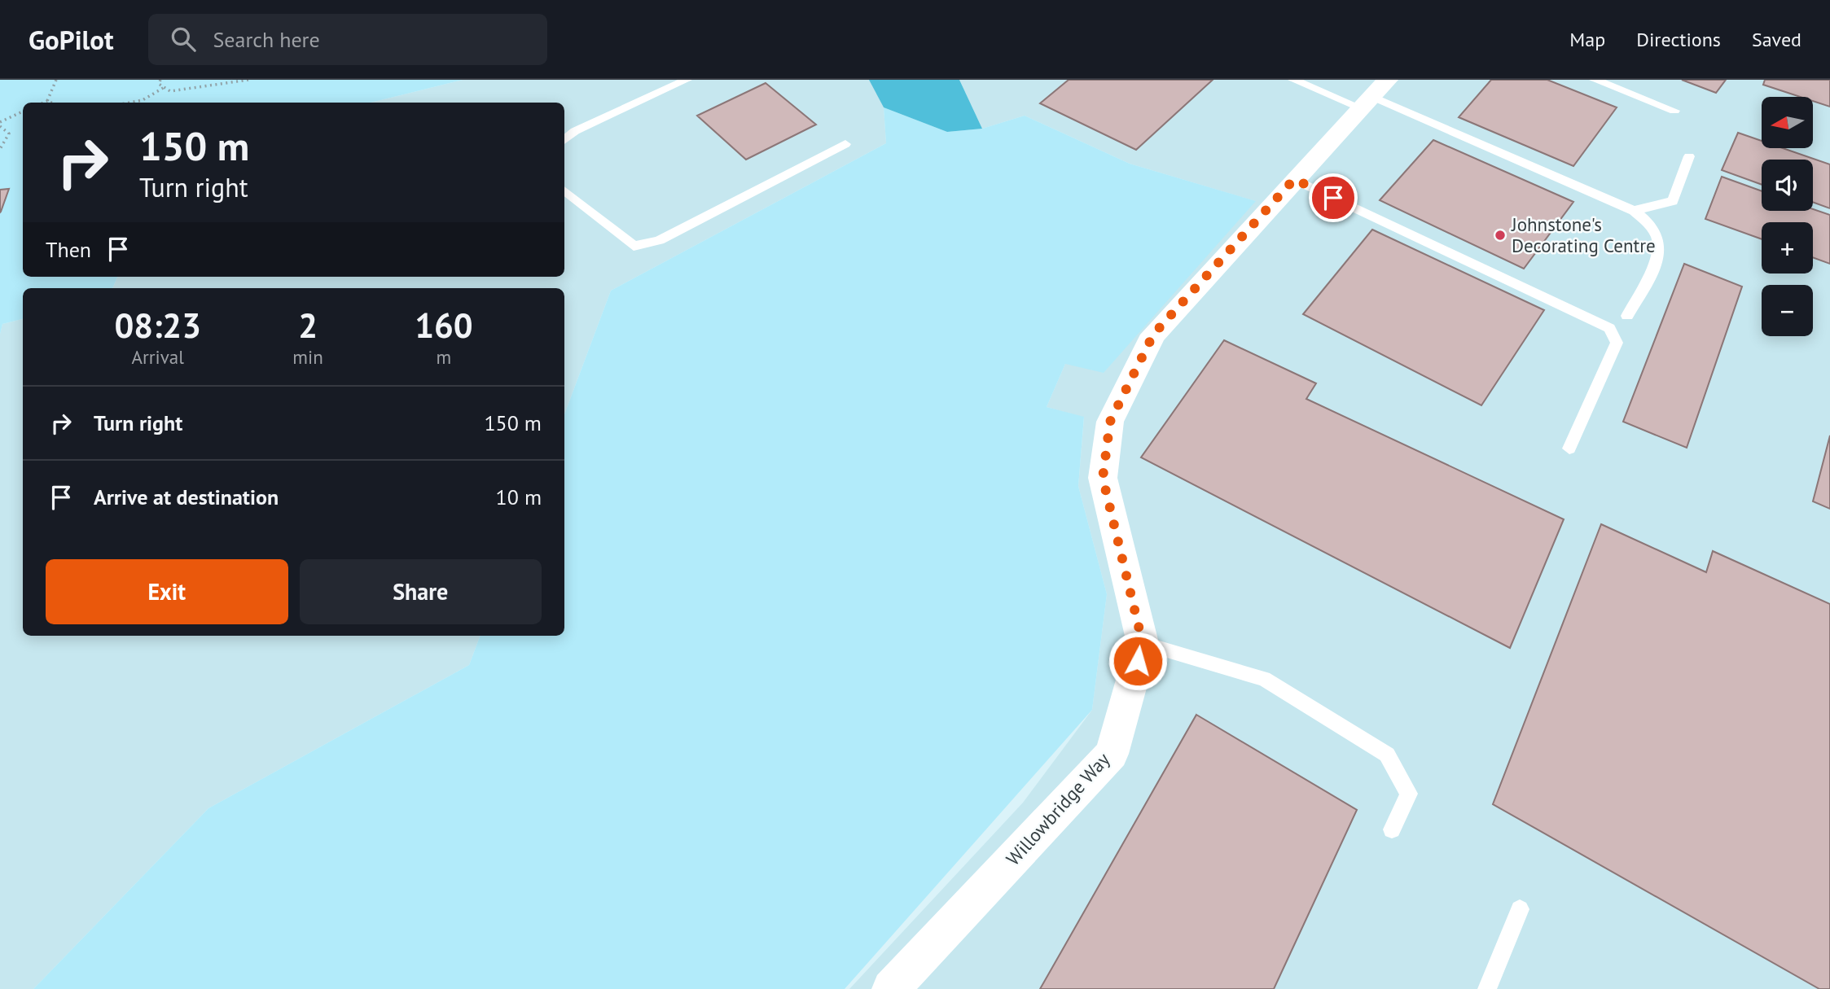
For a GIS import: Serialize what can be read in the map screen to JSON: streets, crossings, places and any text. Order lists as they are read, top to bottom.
{
  "streets": {
    "street": ["Willowbridge Way"]
  },
  "places": ["Johnstone's Decorating Centre"],
  "north": "left",
  "page": {
    "header": "GoPilot",
    "search": "Search here",
    "nav": ["Map", "Directions", "Saved"],
    "map_buttons": ["+", "−"],
    "turn": ["150 m", "Turn right"],
    "then": "Then",
    "eta": [
      "08:23",
      "Arrival",
      "2",
      "min",
      "160",
      "m"
    ],
    "list": [
      {
        "name": "Turn right",
        "value": "150 m"
      },
      {
        "name": "Arrive at destination",
        "value": "10 m"
      }
    ],
    "buttons": ["Exit", "Share"]
  }
}
